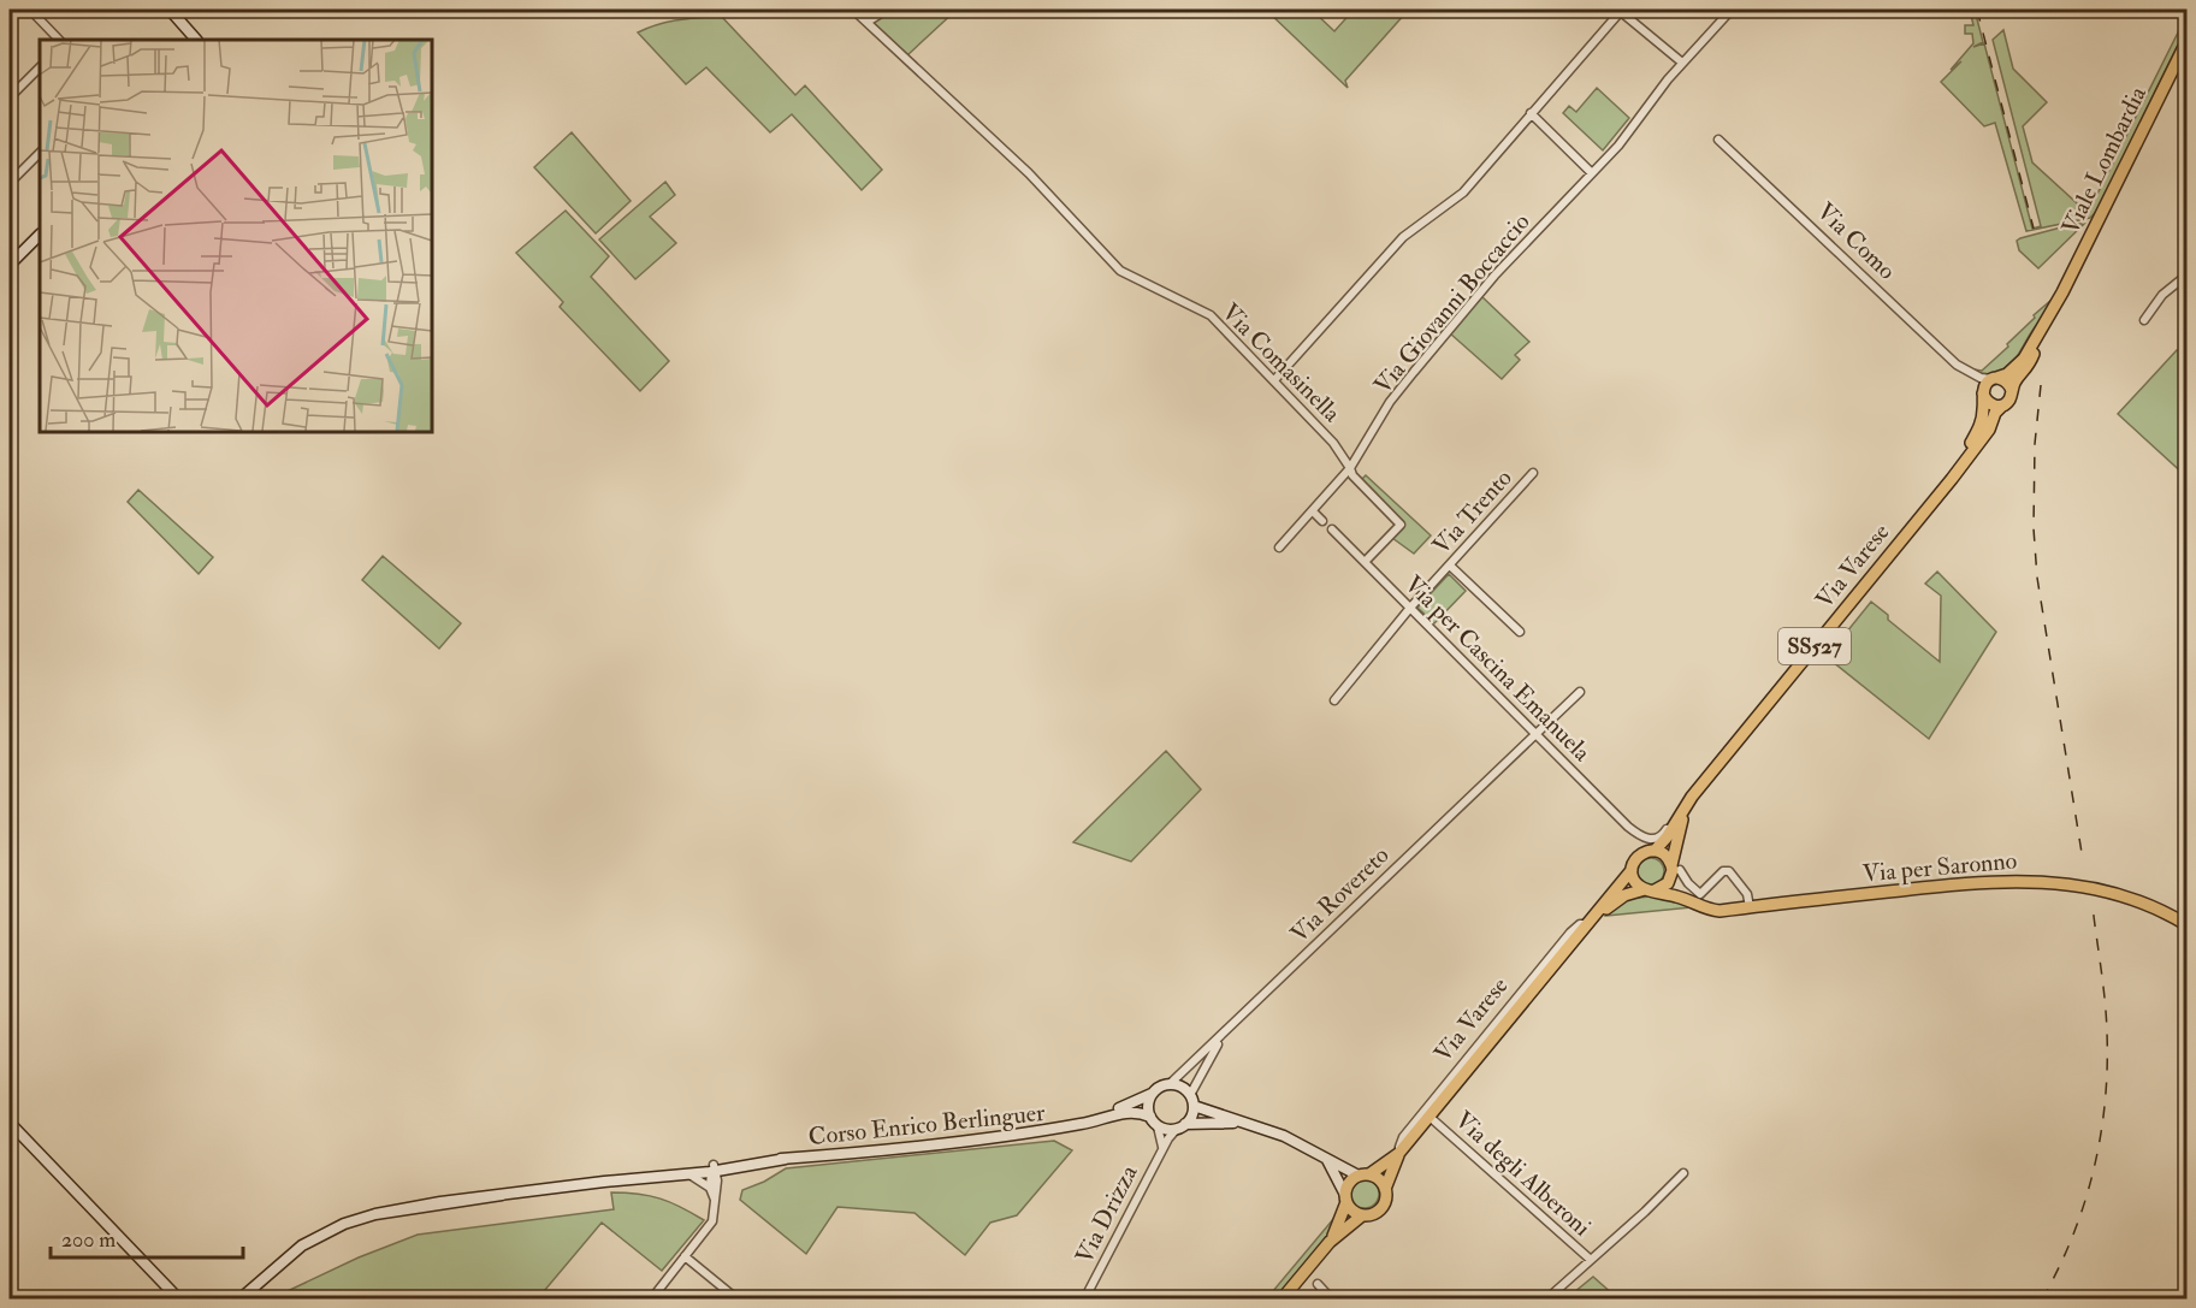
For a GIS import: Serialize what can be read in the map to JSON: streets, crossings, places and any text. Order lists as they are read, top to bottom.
{
  "streets": {
    "main road": [
      "Viale Lombardia",
      "Via Varese",
      "SS527",
      "Via per Saronno"
    ],
    "street": [
      "Via Como",
      "Via Giovanni Boccaccio",
      "Via Comasinella",
      "Via Trento",
      "Via per Cascina Emanuela",
      "Via Rovereto",
      "Corso Enrico Berlinguer",
      "Via degli Alberoni",
      "Via Drizza"
    ]
  },
  "crossings": [
    ["Viale Lombardia", "Via Como"],
    ["Viale Lombardia", "Via Varese"],
    ["Via Como", "Via Varese"],
    ["Via Giovanni Boccaccio", "Via Comasinella"],
    ["Via Comasinella", "Via per Cascina Emanuela"],
    ["Via Trento", "Via per Cascina Emanuela"],
    ["Via Varese", "SS527"],
    ["Via Varese", "Via per Cascina Emanuela"],
    ["Via Varese", "Via per Saronno"],
    ["Via Varese", "Via degli Alberoni"],
    ["SS527", "Via per Cascina Emanuela"],
    ["SS527", "Via per Saronno"],
    ["Via per Cascina Emanuela", "Via per Saronno"],
    ["Via per Cascina Emanuela", "Via Rovereto"],
    ["Via Rovereto", "Corso Enrico Berlinguer"],
    ["Via Rovereto", "Via Drizza"],
    ["Corso Enrico Berlinguer", "Via Drizza"]
  ],
  "scale_bar": "200 m"
}
